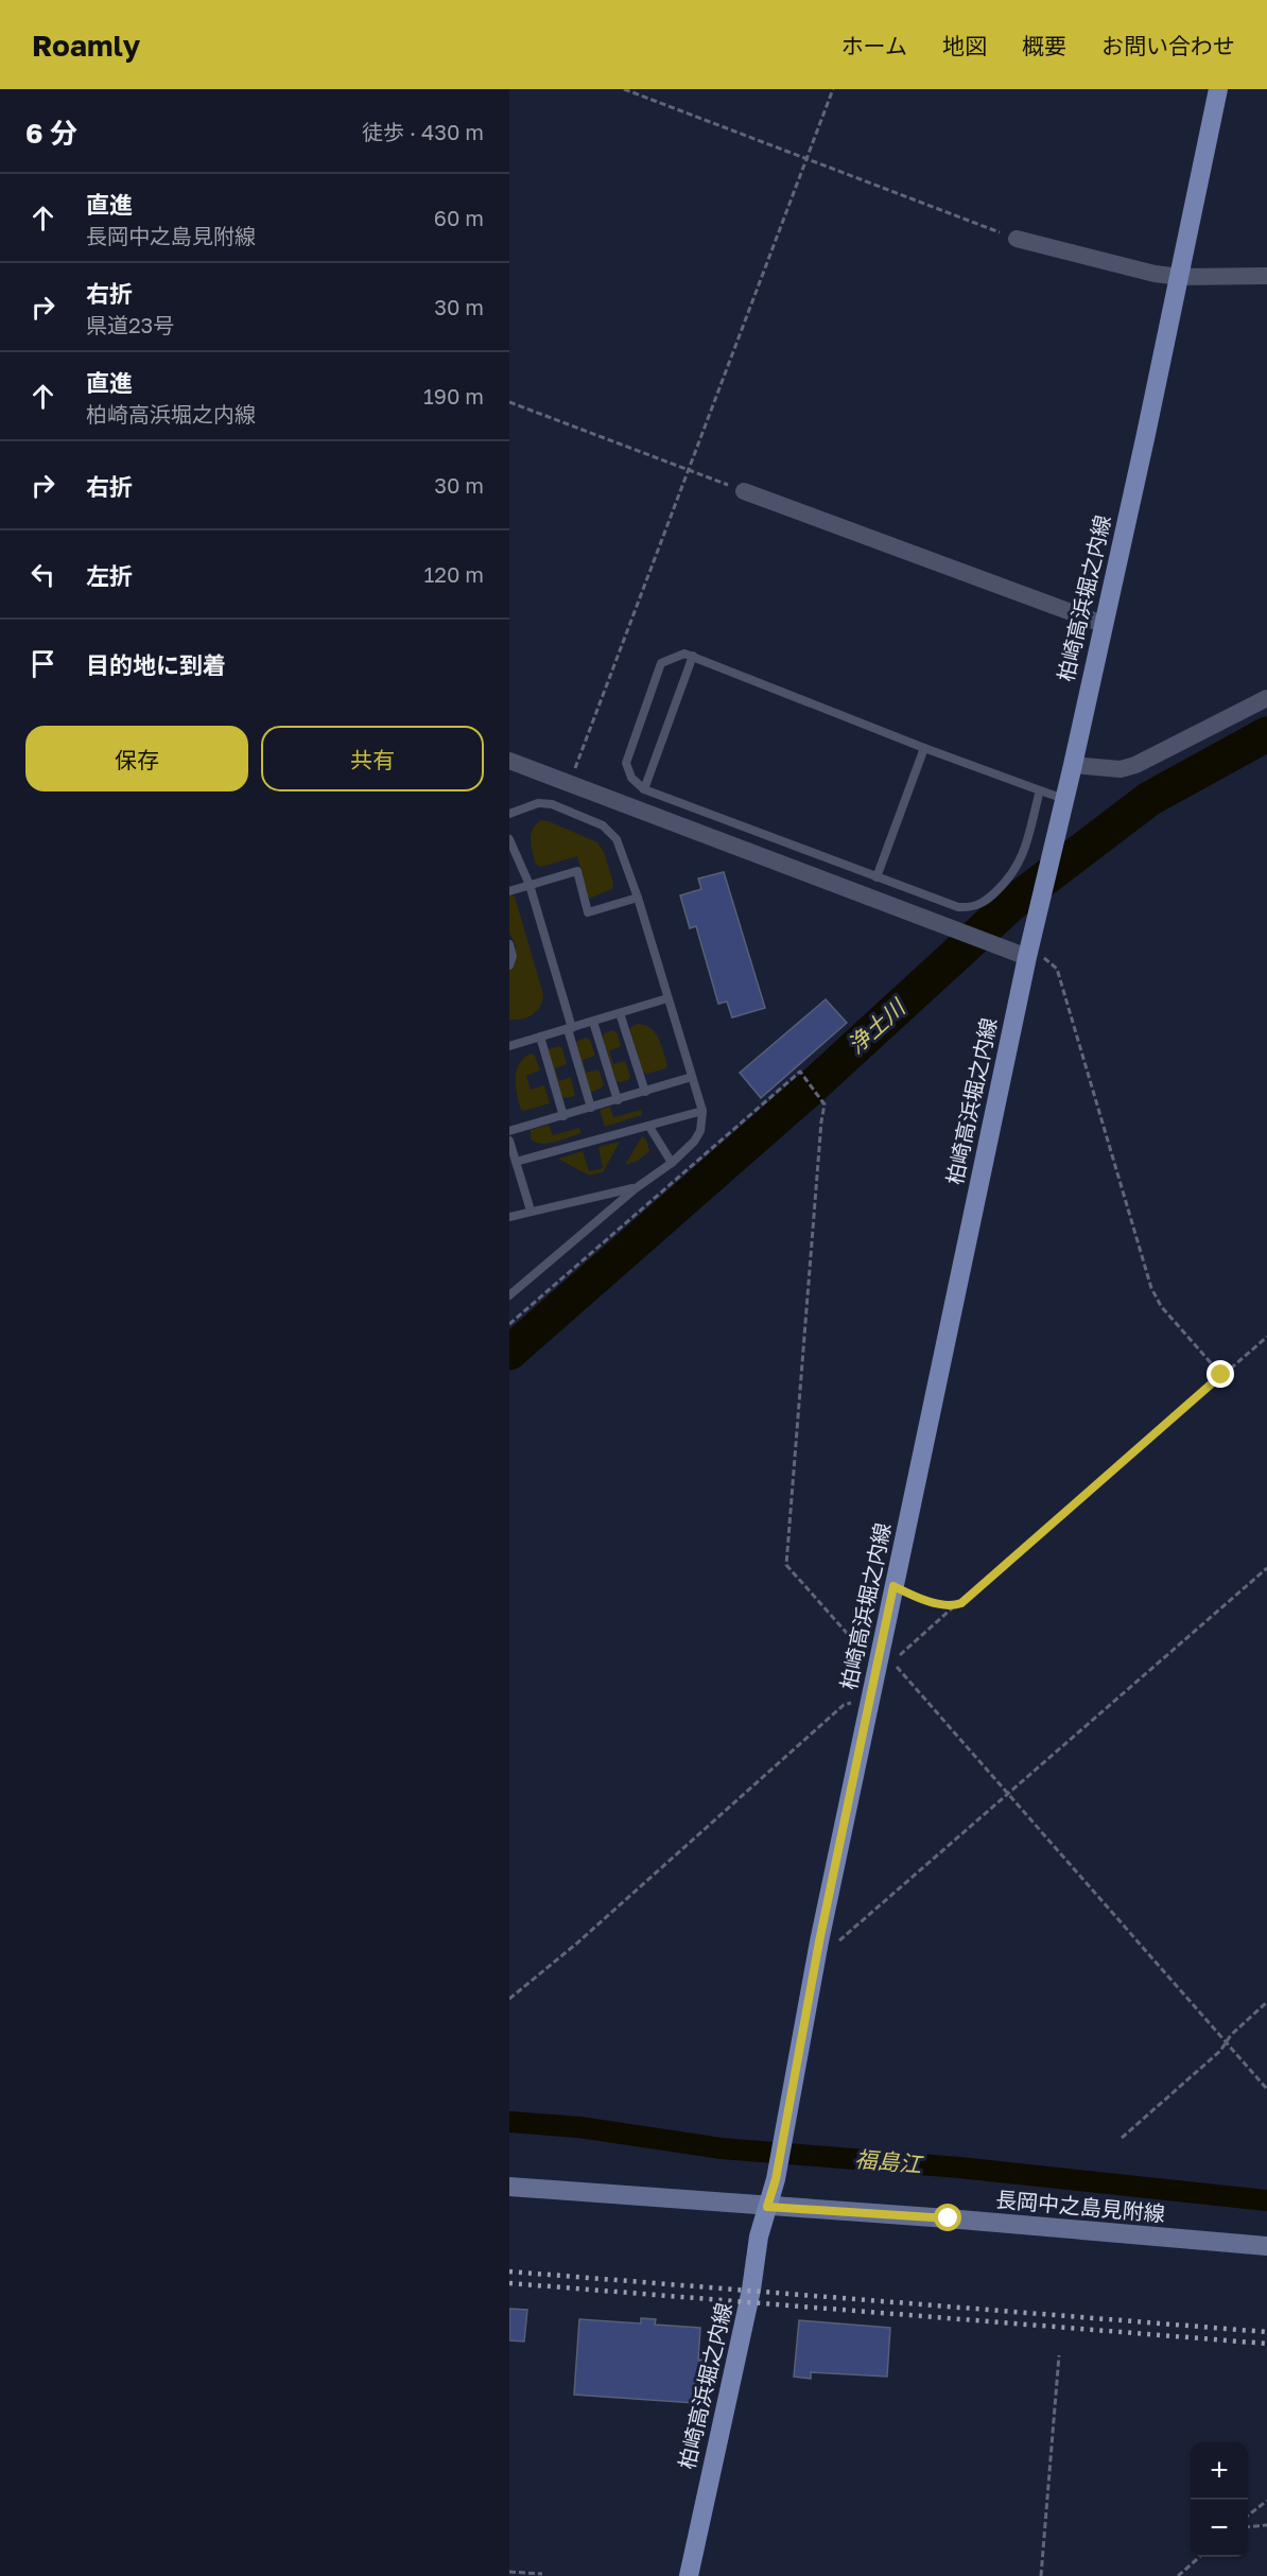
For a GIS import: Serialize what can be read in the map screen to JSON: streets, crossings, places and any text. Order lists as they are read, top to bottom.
{
  "streets": {
    "main road": ["柏崎高浜堀之内線", "長岡中之島見附線"]
  },
  "crossings": [
    ["柏崎高浜堀之内線", "長岡中之島見附線"]
  ],
  "water": ["浄土川", "福島江"],
  "page": {
    "header": "Roamly",
    "nav": [
      "ホーム",
      "地図",
      "概要",
      "お問い合わせ"
    ],
    "heading": ["6 分", "徒歩 · 430 m"],
    "list": [
      ["直進", "長岡中之島見附線", "60 m"],
      ["右折", "県道23号", "30 m"],
      ["直進", "柏崎高浜堀之内線", "190 m"],
      ["右折", "30 m"],
      ["左折", "120 m"],
      "目的地に到着"
    ],
    "buttons": ["保存", "共有"],
    "map_buttons": ["+", "−"]
  }
}
